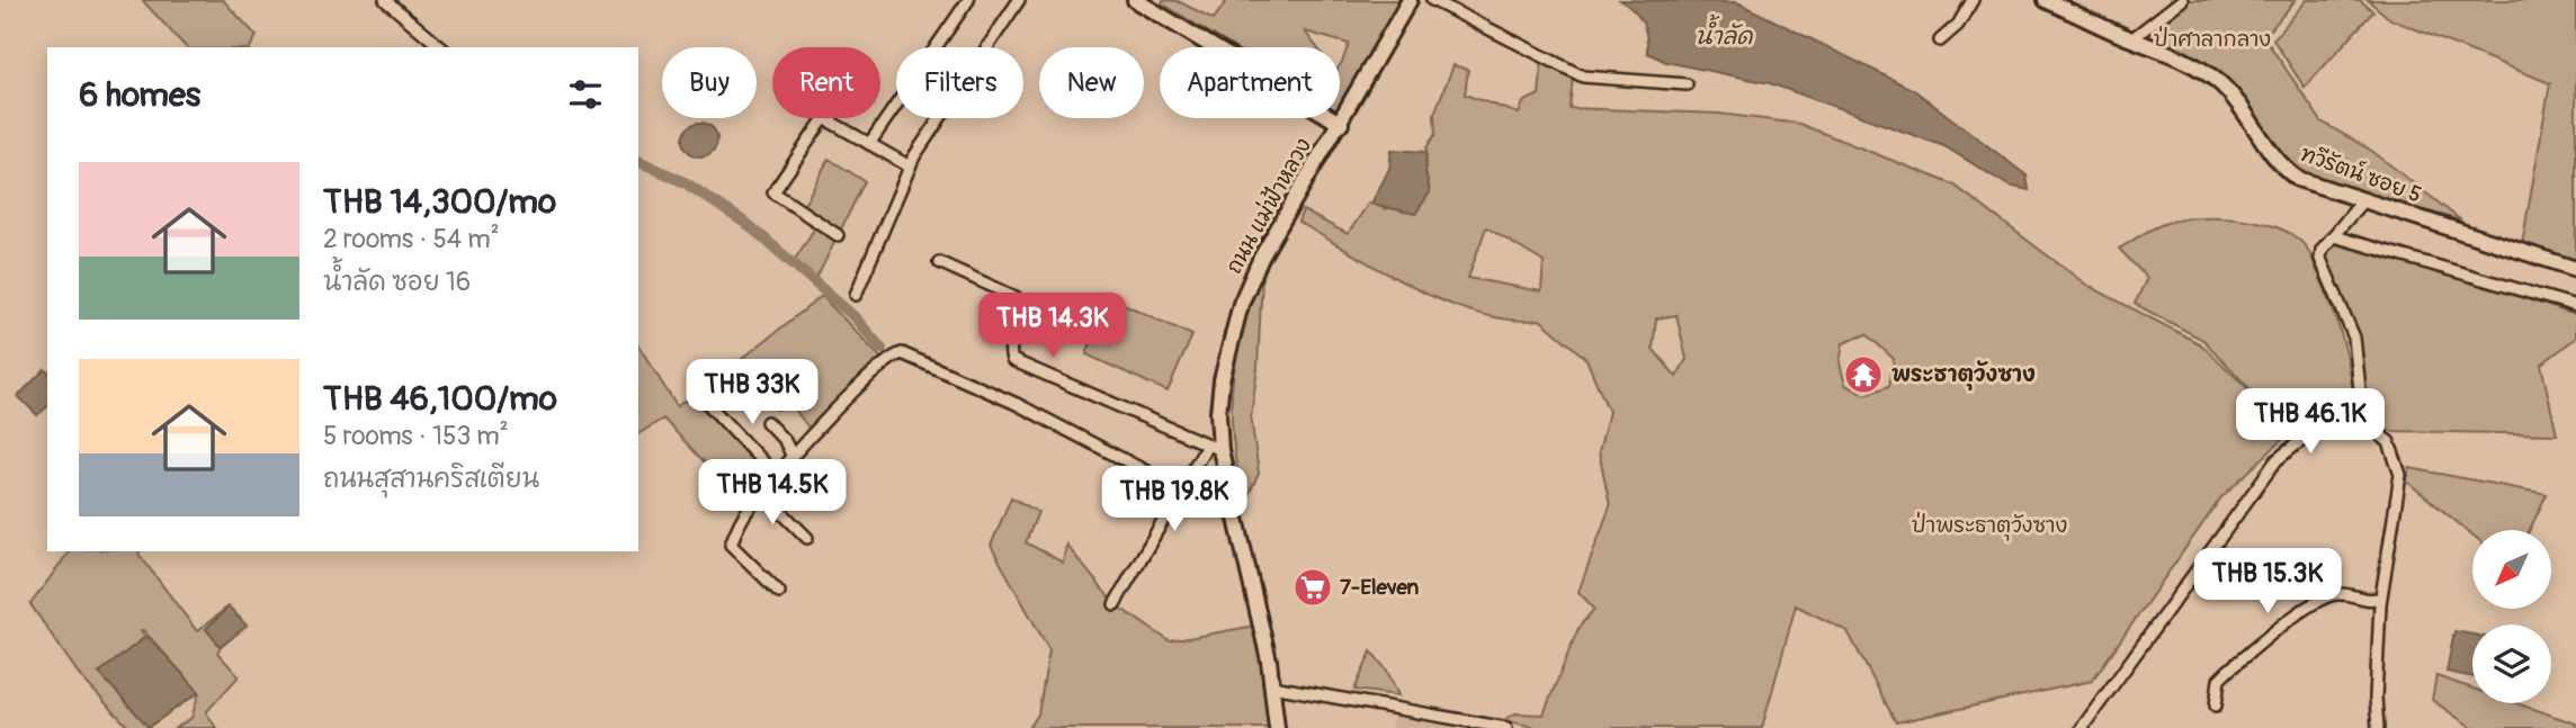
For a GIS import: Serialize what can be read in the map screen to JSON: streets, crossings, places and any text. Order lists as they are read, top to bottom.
{
  "streets": {
    "street": ["ทวีรัตน์ ซอย 5", "ถนน แม่ฟ้าหลวง"]
  },
  "water": ["น้ำลัด"],
  "parks": ["ป่าศาลากลาง", "ป่าพระธาตุวังซาง"],
  "places": {
    "temple": ["พระธาตุวังซาง"],
    "supermarket": ["7-Eleven"]
  },
  "north": "bottom left",
  "page": {
    "chip": [
      "Buy",
      "Rent",
      "Filters",
      "New",
      "Apartment"
    ],
    "heading": "6 homes",
    "list": [
      {
        "name": "THB 14,300/mo",
        "note": "2 rooms · 54 m² · น้ำลัด ซอย 16"
      },
      {
        "name": "THB 46,100/mo",
        "note": "5 rooms · 153 m² · ถนนสุสานคริสเตียน"
      }
    ],
    "price": [
      "THB 14.3K",
      "THB 33K",
      "THB 46.1K",
      "THB 14.5K",
      "THB 19.8K",
      "THB 15.3K"
    ]
  }
}
